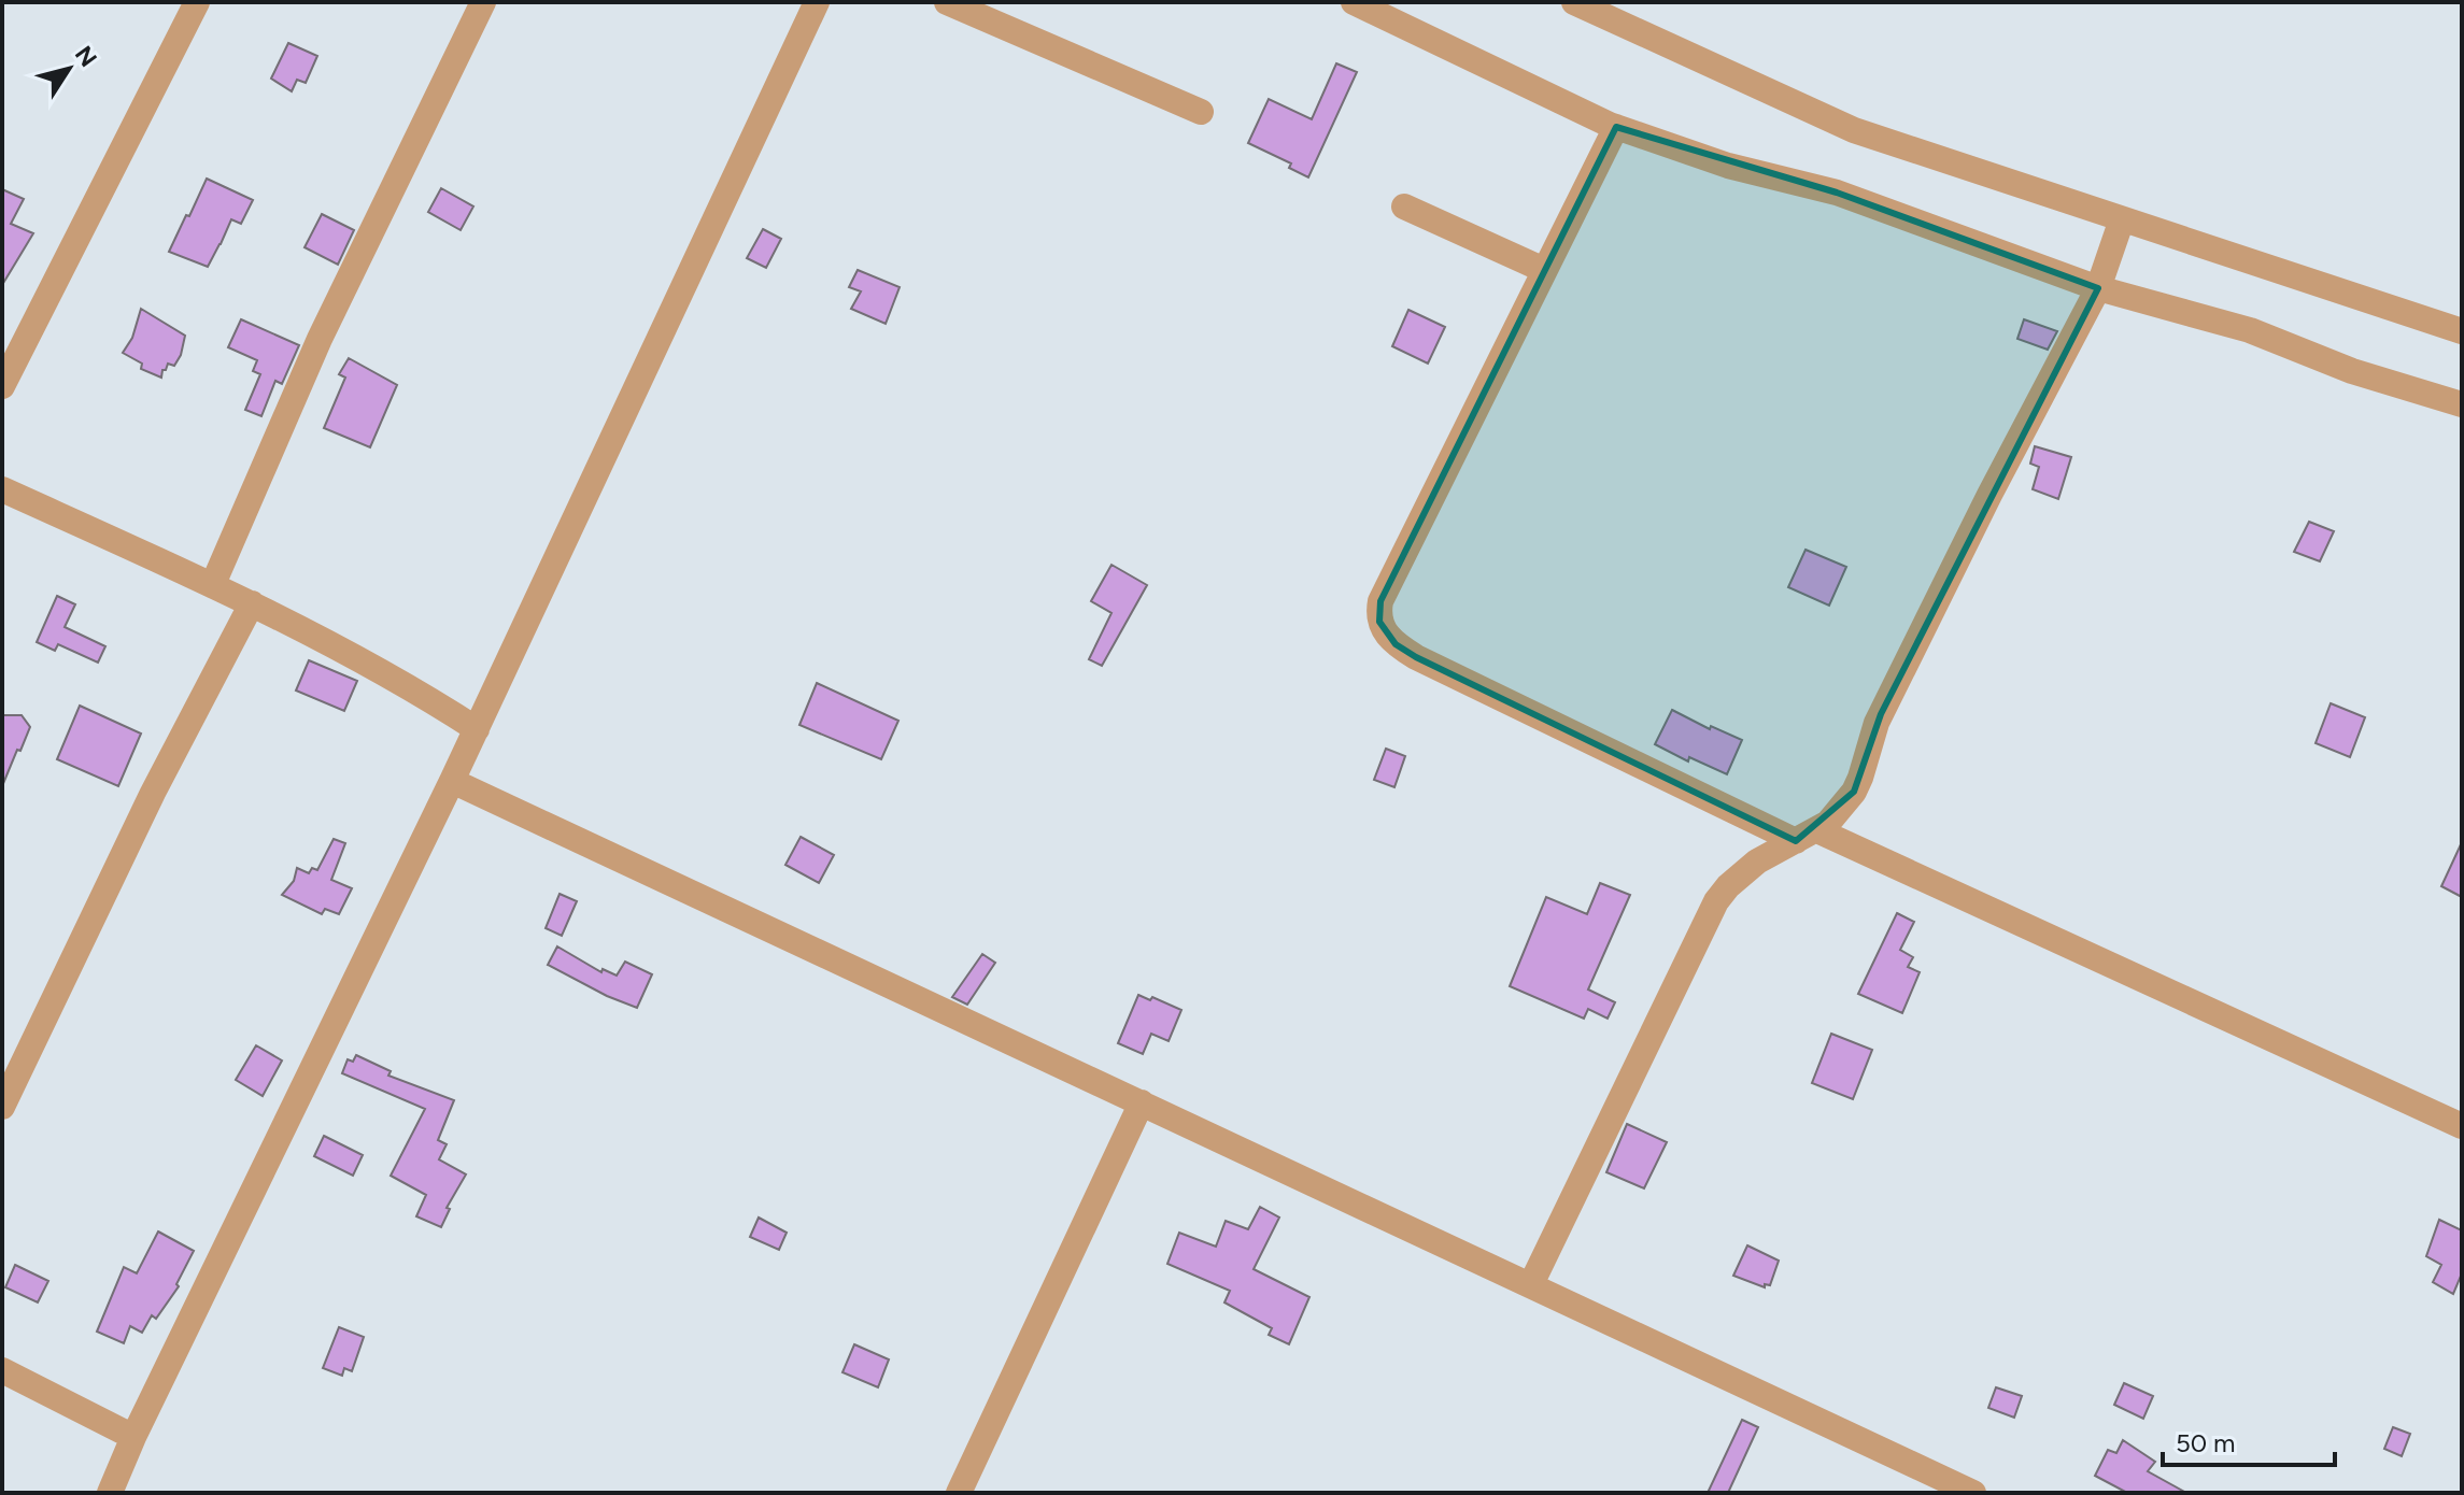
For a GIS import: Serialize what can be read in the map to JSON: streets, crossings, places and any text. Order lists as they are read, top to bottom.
{
  "scale_bar": "50 m",
  "north": "top right"
}
